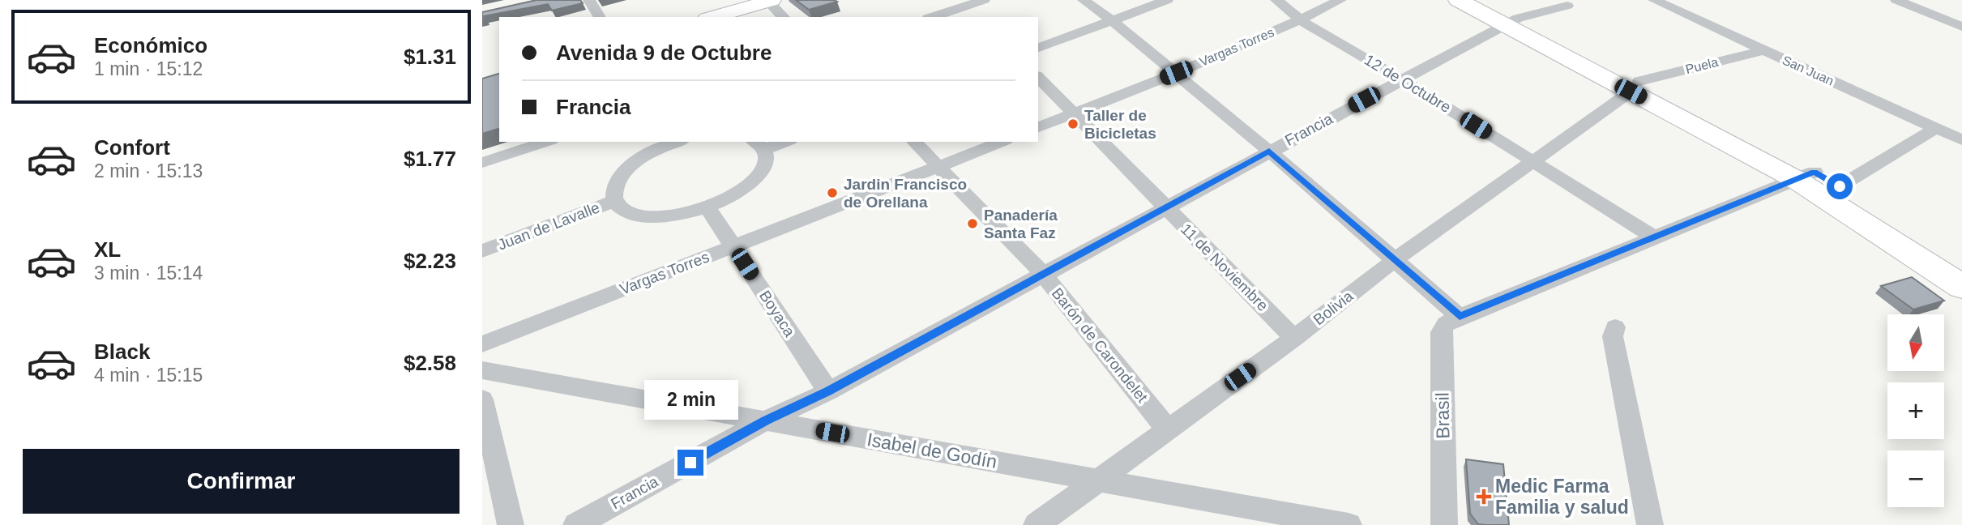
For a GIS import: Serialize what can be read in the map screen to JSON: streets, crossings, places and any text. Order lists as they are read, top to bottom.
{
  "streets": {
    "street": [
      "Vargas Torres",
      "Puela",
      "San Juan",
      "12 de Octubre",
      "Francia",
      "Juan de Lavalle",
      "11 de Noviembre",
      "Bolivia",
      "Boyaca",
      "Barón de Carondelet",
      "Brasil",
      "Isabel de Godín"
    ]
  },
  "crossings": [
    ["Vargas Torres", "12 de Octubre"],
    ["Vargas Torres", "11 de Noviembre"],
    ["Vargas Torres", "Boyaca"],
    ["Vargas Torres", "Barón de Carondelet"],
    ["Puela", "San Juan"],
    ["Puela", "Bolivia"],
    ["12 de Octubre", "Francia"],
    ["12 de Octubre", "Bolivia"],
    ["Francia", "11 de Noviembre"],
    ["Francia", "Boyaca"],
    ["Francia", "Barón de Carondelet"],
    ["Francia", "Isabel de Godín"],
    ["11 de Noviembre", "Bolivia"],
    ["Bolivia", "Barón de Carondelet"],
    ["Bolivia", "Isabel de Godín"]
  ],
  "places": {
    "other": ["Taller de Bicicletas", "Jardin Francisco de Orellana", "Panadería Santa Faz"],
    "health": ["Medic Farma Familia y salud"]
  },
  "north": "bottom",
  "page": {
    "list": [
      {
        "name": "Económico",
        "note": "1 min · 15:12",
        "value": "$1.31"
      },
      {
        "name": "Confort",
        "note": "2 min · 15:13",
        "value": "$1.77"
      },
      {
        "name": "XL",
        "note": "3 min · 15:14",
        "value": "$2.23"
      },
      {
        "name": "Black",
        "note": "4 min · 15:15",
        "value": "$2.58"
      }
    ],
    "banner": ["Avenida 9 de Octubre", "Francia"],
    "map_buttons": ["+", "−"],
    "bubble": "2 min",
    "buttons": "Confirmar"
  }
}
